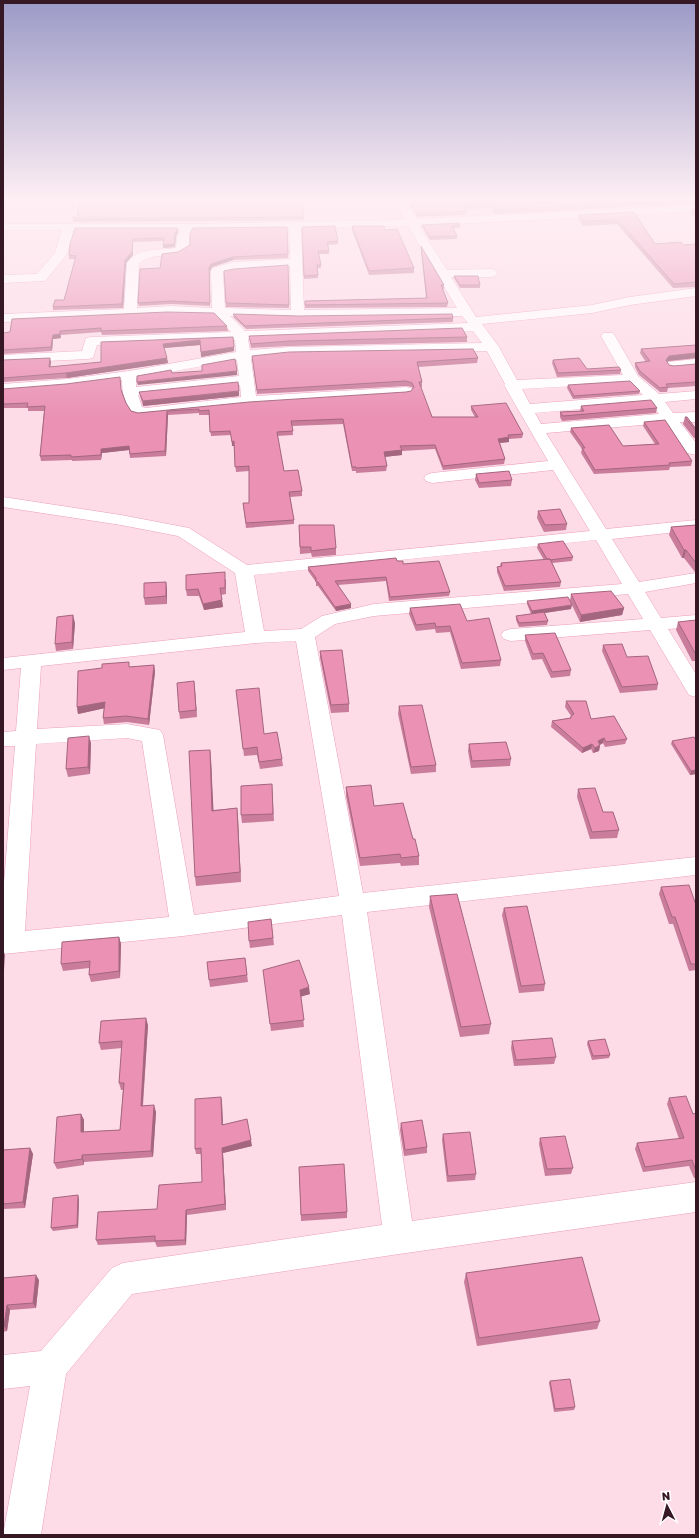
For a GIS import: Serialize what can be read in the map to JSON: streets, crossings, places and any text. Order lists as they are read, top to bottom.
{
  "north": "top"
}
